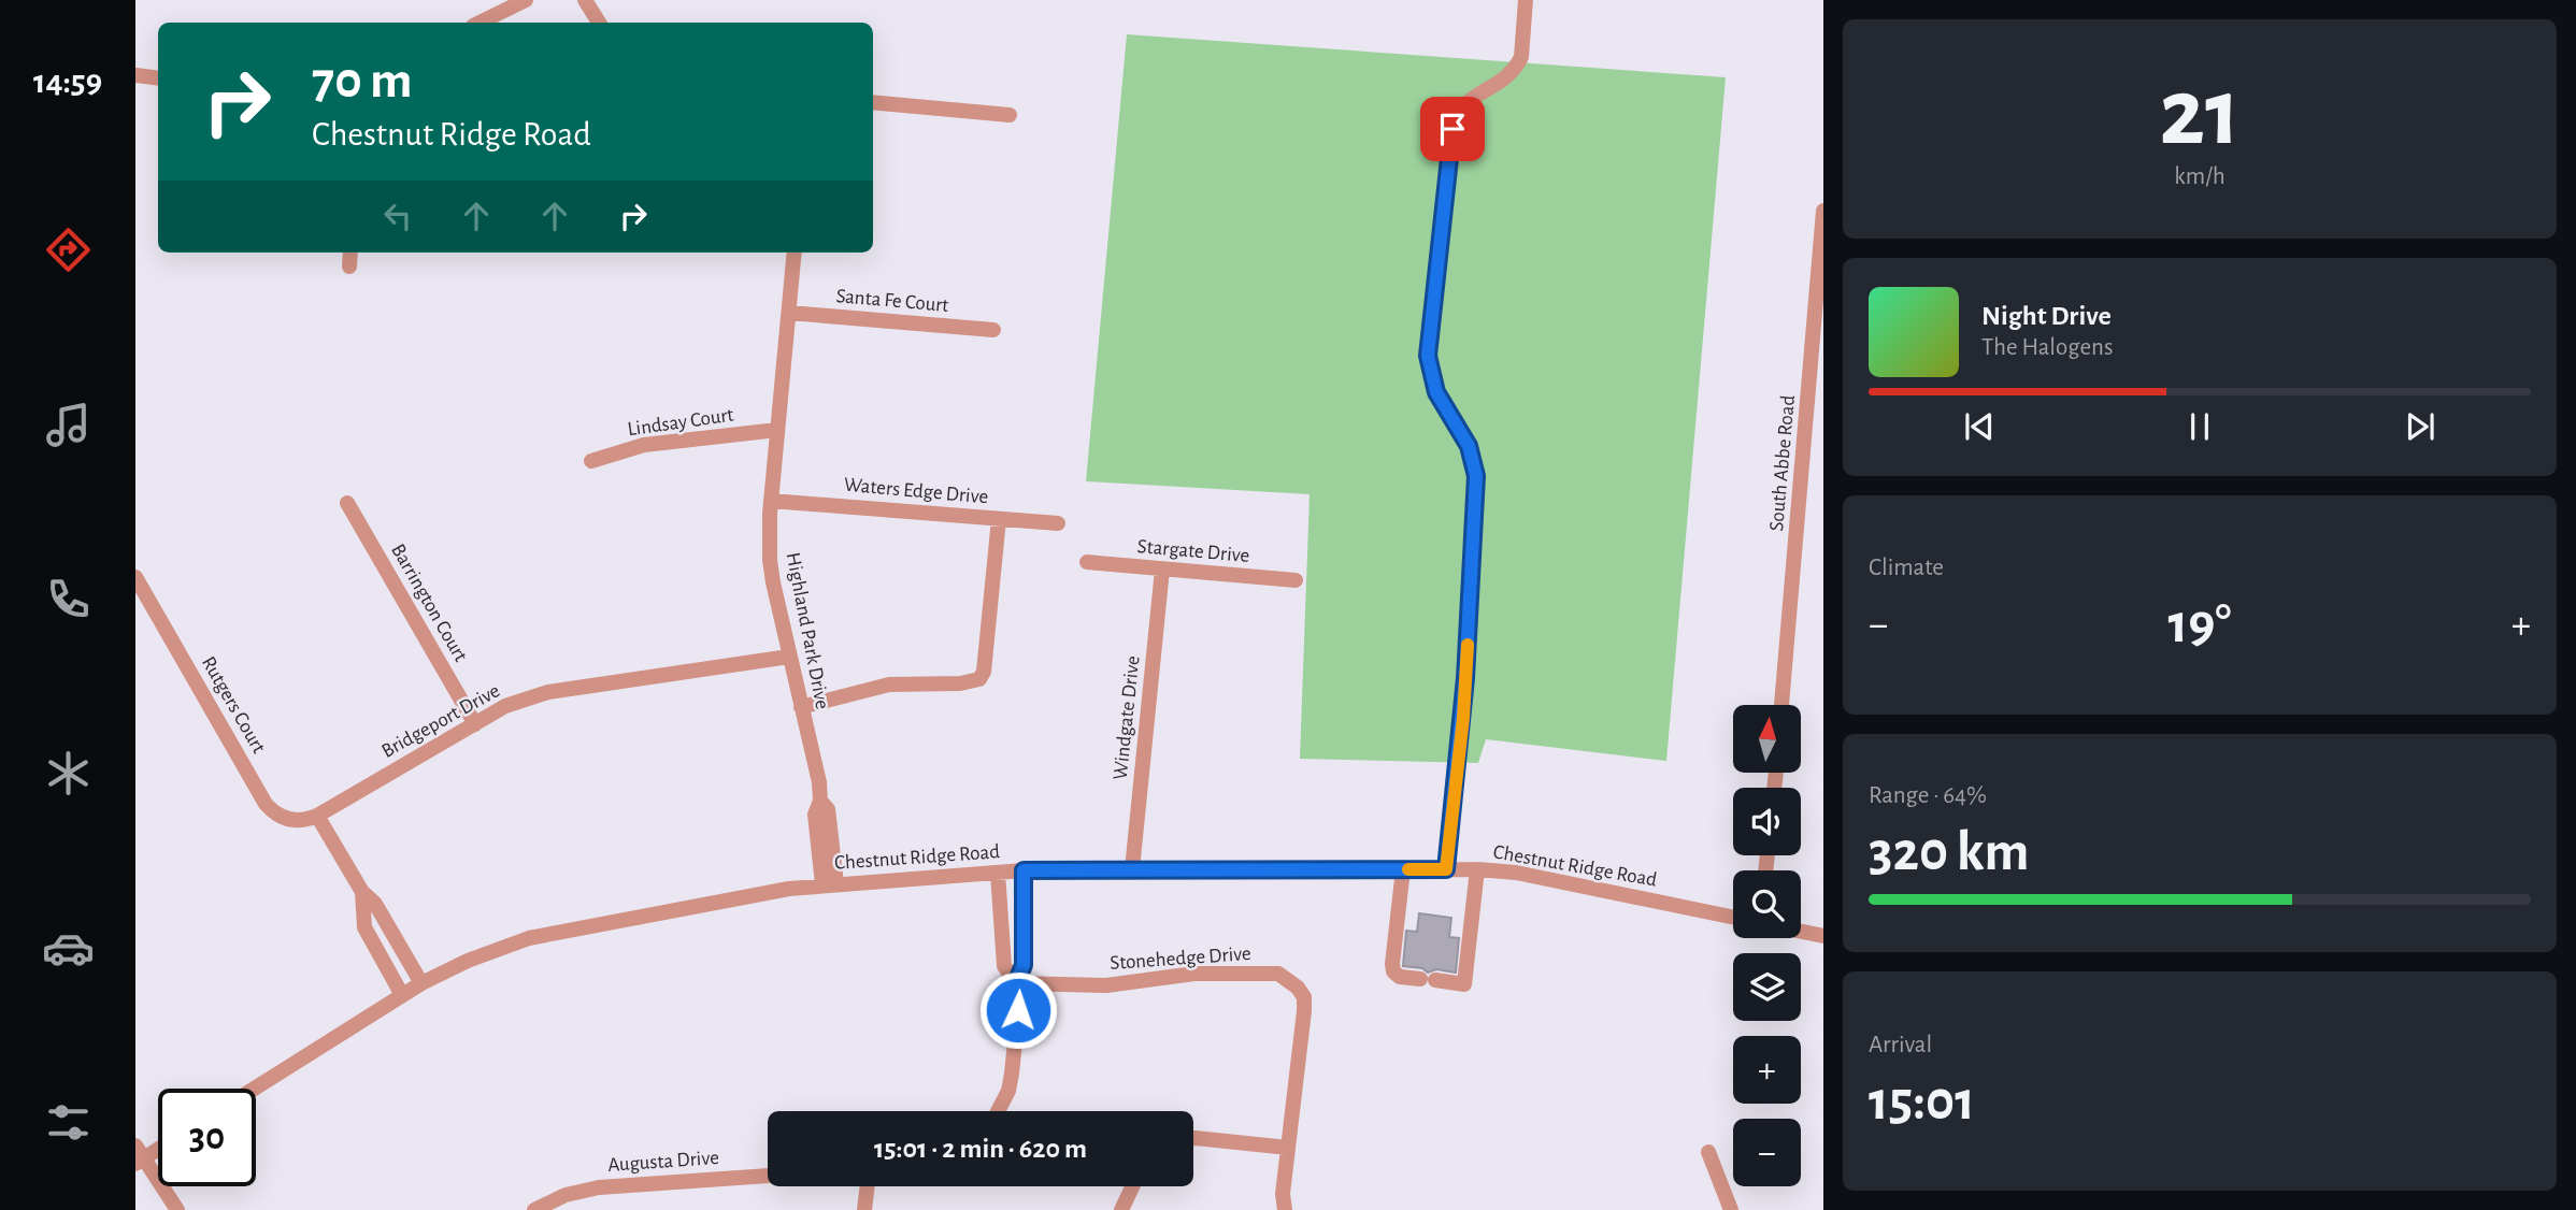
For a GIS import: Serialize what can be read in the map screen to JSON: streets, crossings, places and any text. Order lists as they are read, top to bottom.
{
  "streets": {
    "street": [
      "Santa Fe Court",
      "Lindsay Court",
      "South Abbe Road",
      "Waters Edge Drive",
      "Stargate Drive",
      "Barrington Court",
      "Highland Park Drive",
      "Rutgers Court",
      "Windgate Drive",
      "Bridgeport Drive",
      "Chestnut Ridge Road",
      "Stonehedge Drive",
      "Augusta Drive"
    ]
  },
  "crossings": [
    ["Santa Fe Court", "Highland Park Drive"],
    ["Lindsay Court", "Highland Park Drive"],
    ["Waters Edge Drive", "Highland Park Drive"],
    ["Stargate Drive", "Windgate Drive"],
    ["Barrington Court", "Bridgeport Drive"],
    ["Highland Park Drive", "Bridgeport Drive"],
    ["Highland Park Drive", "Chestnut Ridge Road"],
    ["Rutgers Court", "Bridgeport Drive"],
    ["Windgate Drive", "Chestnut Ridge Road"]
  ],
  "north": "top",
  "page": {
    "tabs": "14:59",
    "tile": [
      ["21", "km/h"],
      "Climate",
      ["Range · 64%", "320 km"],
      ["Arrival", "15:01"]
    ],
    "turn": ["70 m", "Chestnut Ridge Road"],
    "song": ["Night Drive", "The Halogens"],
    "heat": ["−", "19°", "+"],
    "map_buttons": ["+", "−"],
    "limit": "30",
    "trip": "15:01 · 2 min · 620 m"
  }
}
